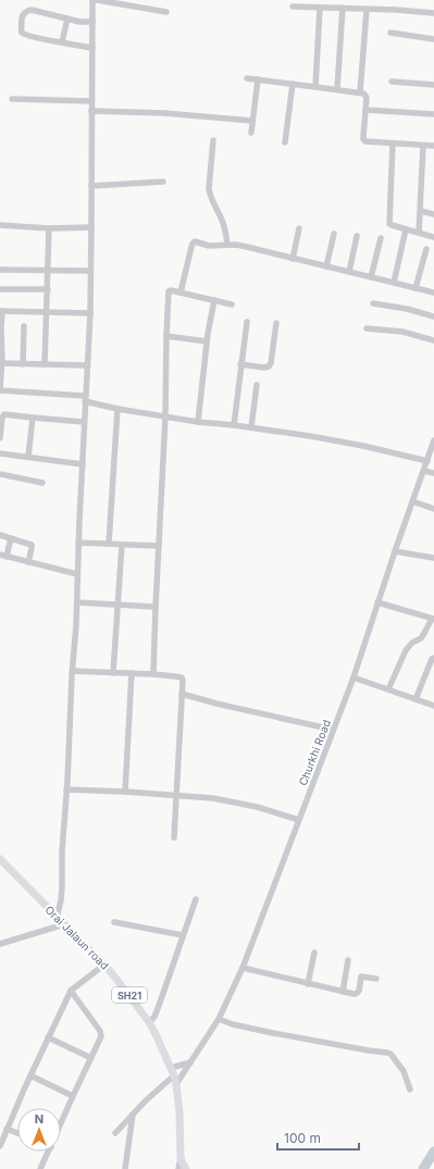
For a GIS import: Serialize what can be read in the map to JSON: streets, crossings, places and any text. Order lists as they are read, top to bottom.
{
  "streets": {
    "main road": ["Orai Jalaun road", "SH21"],
    "street": ["Churkhi Road"]
  },
  "crossings": [
    ["Churkhi Road", "Orai Jalaun road"]
  ],
  "scale_bar": "100 m",
  "north": "top"
}
